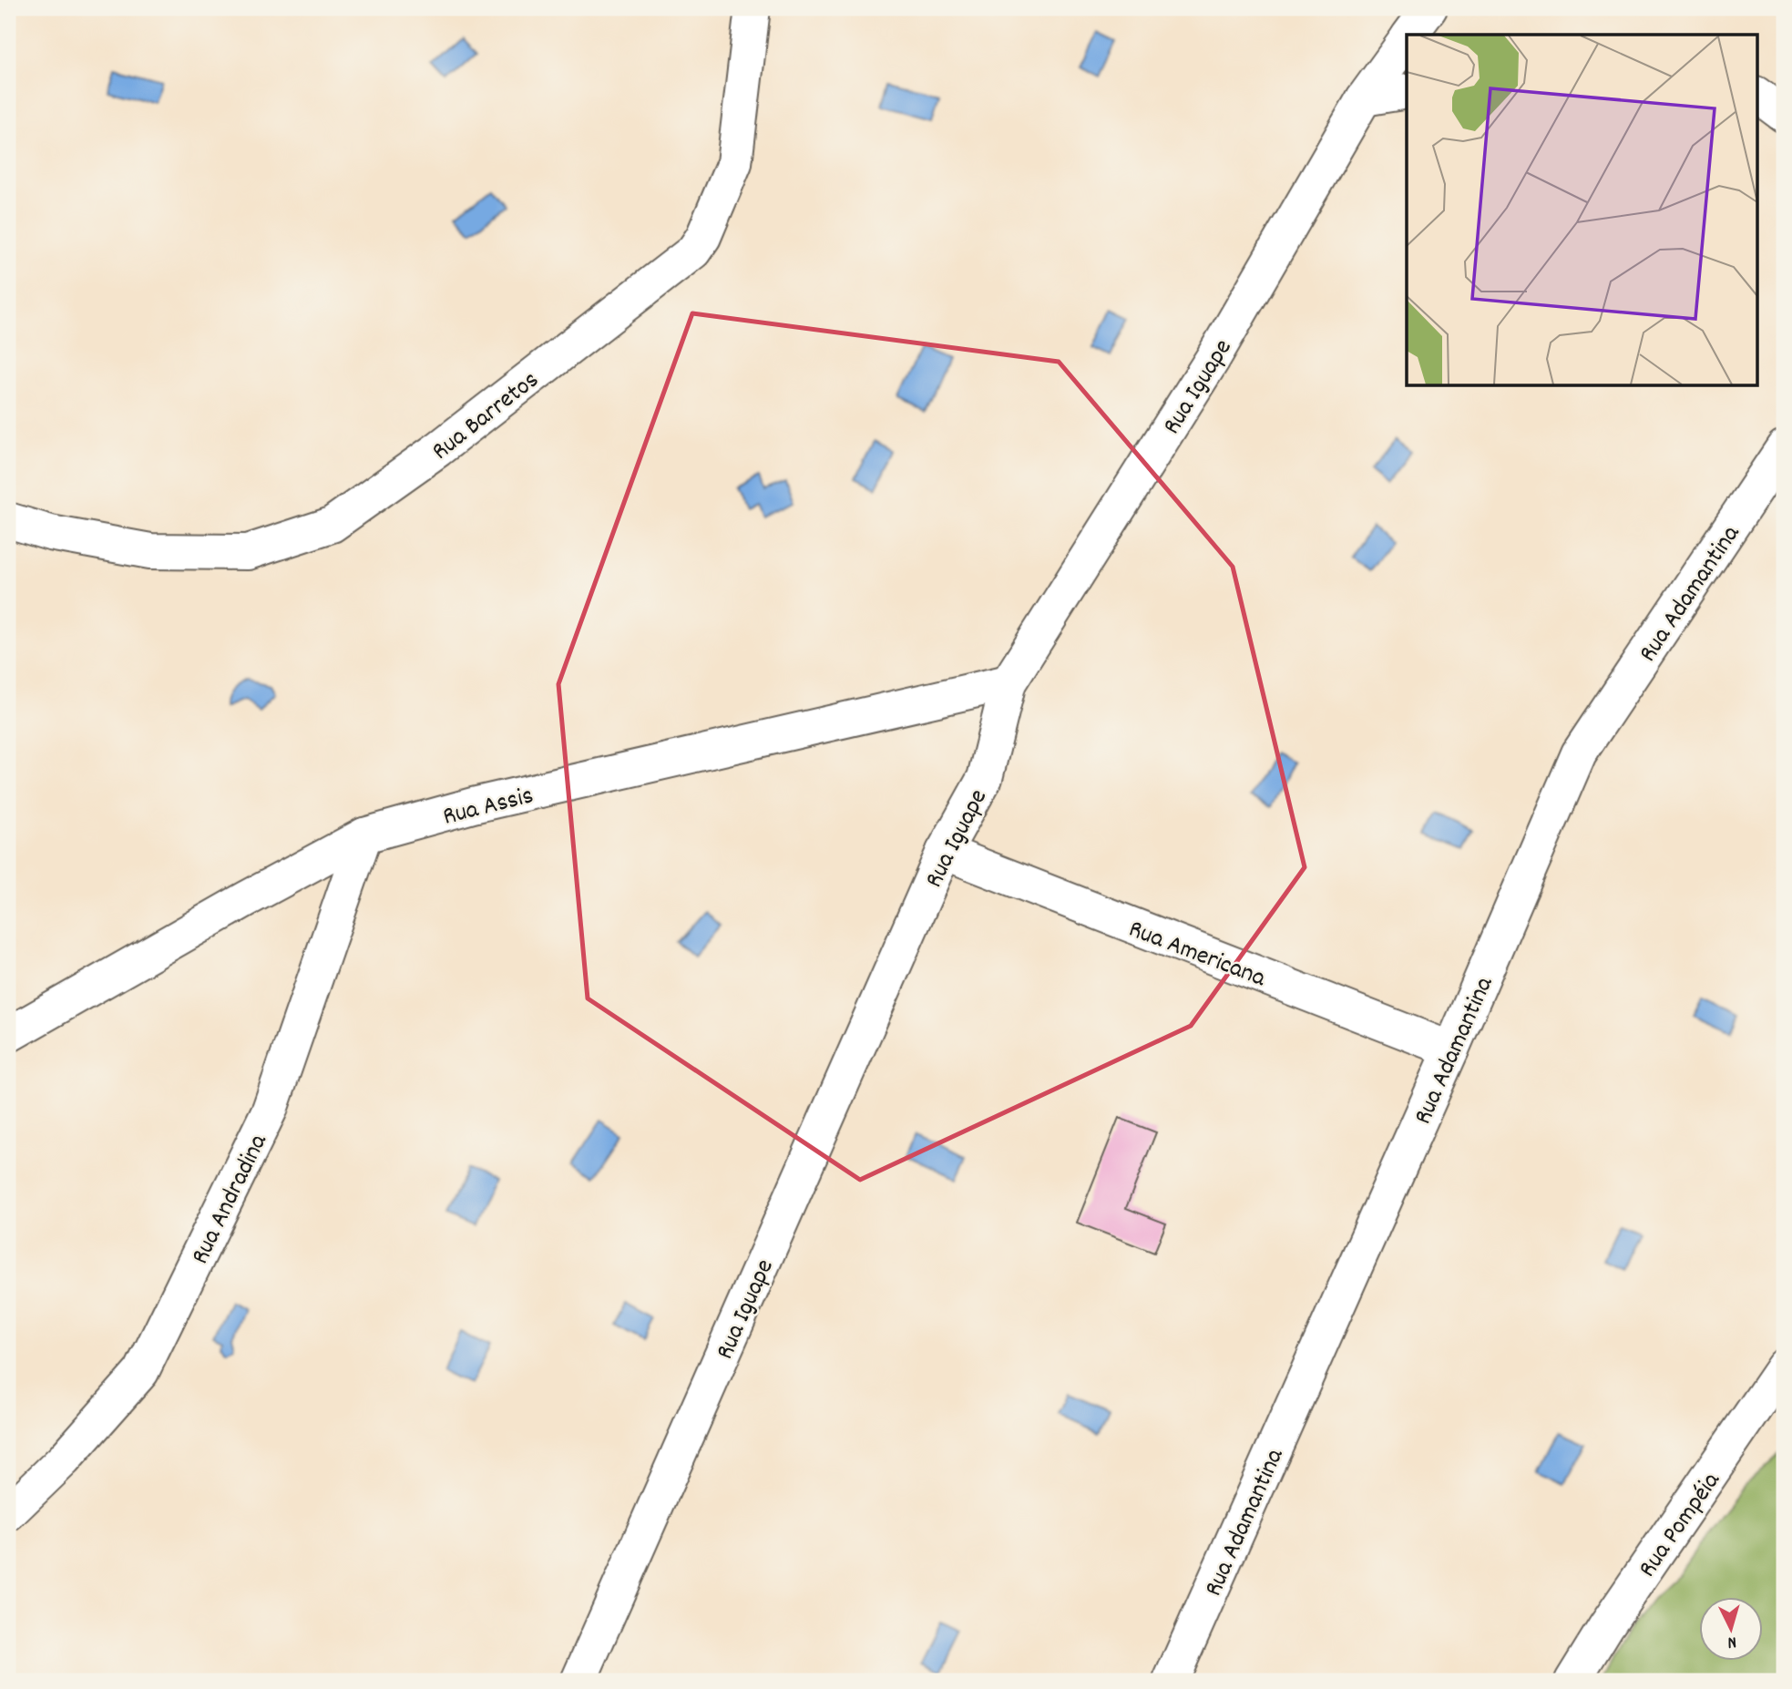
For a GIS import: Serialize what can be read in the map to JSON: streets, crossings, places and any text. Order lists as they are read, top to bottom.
{
  "streets": {
    "street": [
      "Rua Iguape",
      "Rua Barretos",
      "Rua Adamantina",
      "Rua Assis",
      "Rua Americana",
      "Rua Andradina",
      "Rua Pompéia"
    ]
  },
  "crossings": [
    ["Rua Iguape", "Rua Assis"],
    ["Rua Iguape", "Rua Americana"],
    ["Rua Adamantina", "Rua Americana"],
    ["Rua Assis", "Rua Andradina"]
  ],
  "north": "bottom"
}
